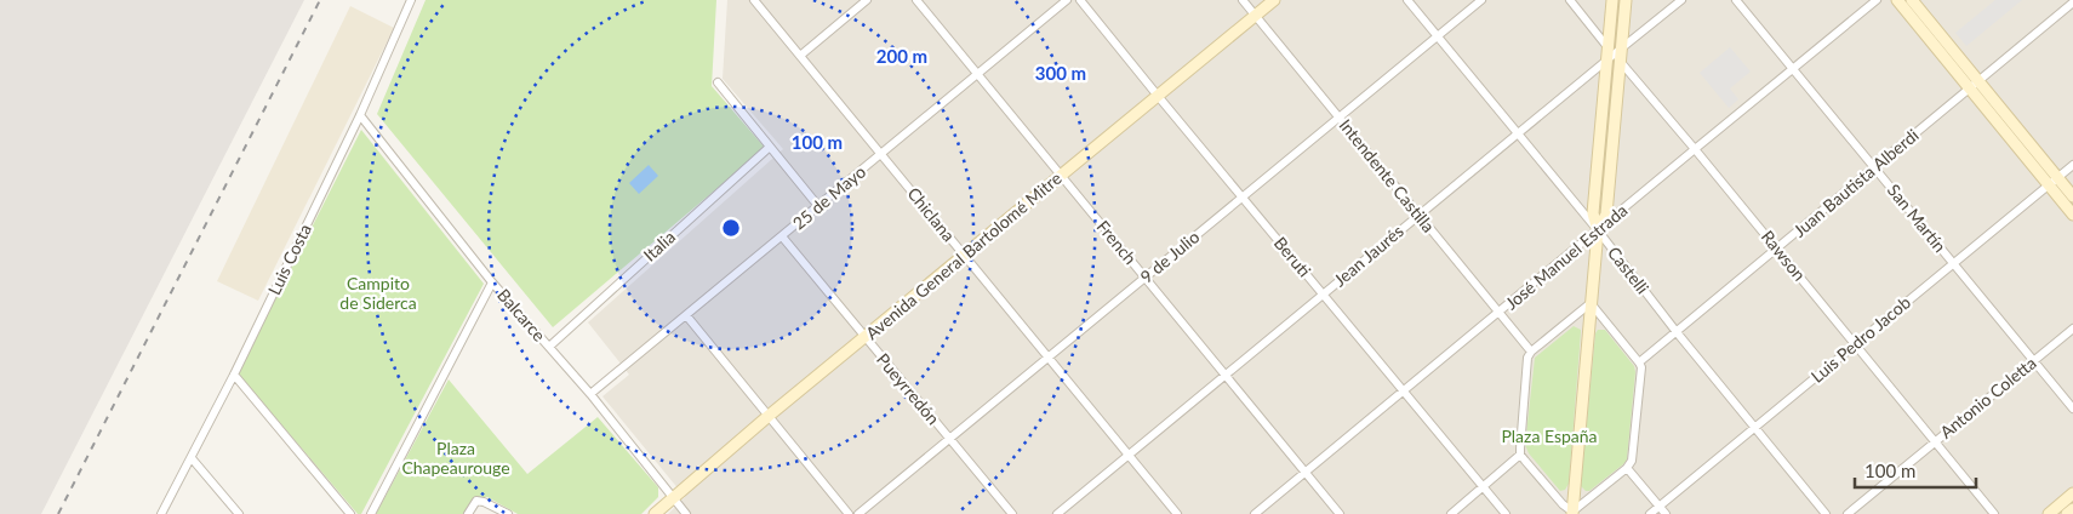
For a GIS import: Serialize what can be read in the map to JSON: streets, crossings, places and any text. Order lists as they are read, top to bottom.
{
  "streets": {
    "main road": ["Avenida General Bartolomé Mitre"],
    "street": [
      "Intendente Castilla",
      "Juan Bautista Alberdi",
      "25 de Mayo",
      "Chiclana",
      "San Martín",
      "French",
      "Italia",
      "Jean Jaurés",
      "Rawson",
      "9 de Julio",
      "Beruti",
      "José Manuel Estrada",
      "Luis Costa",
      "Castelli",
      "Balcarce",
      "Luis Pedro Jacob",
      "Pueyrredón",
      "Antonio Coletta"
    ]
  },
  "crossings": [
    ["Intendente Castilla", "Avenida General Bartolomé Mitre"],
    ["Intendente Castilla", "Jean Jaurés"],
    ["Intendente Castilla", "9 de Julio"],
    ["Intendente Castilla", "José Manuel Estrada"],
    ["Juan Bautista Alberdi", "San Martín"],
    ["Juan Bautista Alberdi", "Rawson"],
    ["Juan Bautista Alberdi", "Castelli"],
    ["25 de Mayo", "Chiclana"],
    ["25 de Mayo", "French"],
    ["25 de Mayo", "Balcarce"],
    ["25 de Mayo", "Pueyrredón"],
    ["Chiclana", "Avenida General Bartolomé Mitre"],
    ["Chiclana", "Jean Jaurés"],
    ["Chiclana", "9 de Julio"],
    ["San Martín", "José Manuel Estrada"],
    ["San Martín", "Luis Pedro Jacob"],
    ["San Martín", "Antonio Coletta"],
    ["French", "Avenida General Bartolomé Mitre"],
    ["French", "Jean Jaurés"],
    ["French", "9 de Julio"],
    ["French", "José Manuel Estrada"],
    ["Italia", "Balcarce"],
    ["Avenida General Bartolomé Mitre", "Beruti"],
    ["Avenida General Bartolomé Mitre", "Balcarce"],
    ["Avenida General Bartolomé Mitre", "Pueyrredón"],
    ["Jean Jaurés", "Rawson"],
    ["Jean Jaurés", "Beruti"],
    ["Jean Jaurés", "Castelli"],
    ["Rawson", "José Manuel Estrada"],
    ["Rawson", "Luis Pedro Jacob"],
    ["Rawson", "Antonio Coletta"],
    ["9 de Julio", "Beruti"],
    ["9 de Julio", "Castelli"],
    ["9 de Julio", "Pueyrredón"],
    ["Beruti", "José Manuel Estrada"],
    ["José Manuel Estrada", "Castelli"],
    ["Luis Costa", "Balcarce"],
    ["Castelli", "Luis Pedro Jacob"]
  ],
  "parks": ["Campito de Siderca", "Plaza España", "Plaza Chapeaurouge"],
  "scale_bar": "100 m",
  "rings": ["200 m", "300 m", "100 m"]
}
